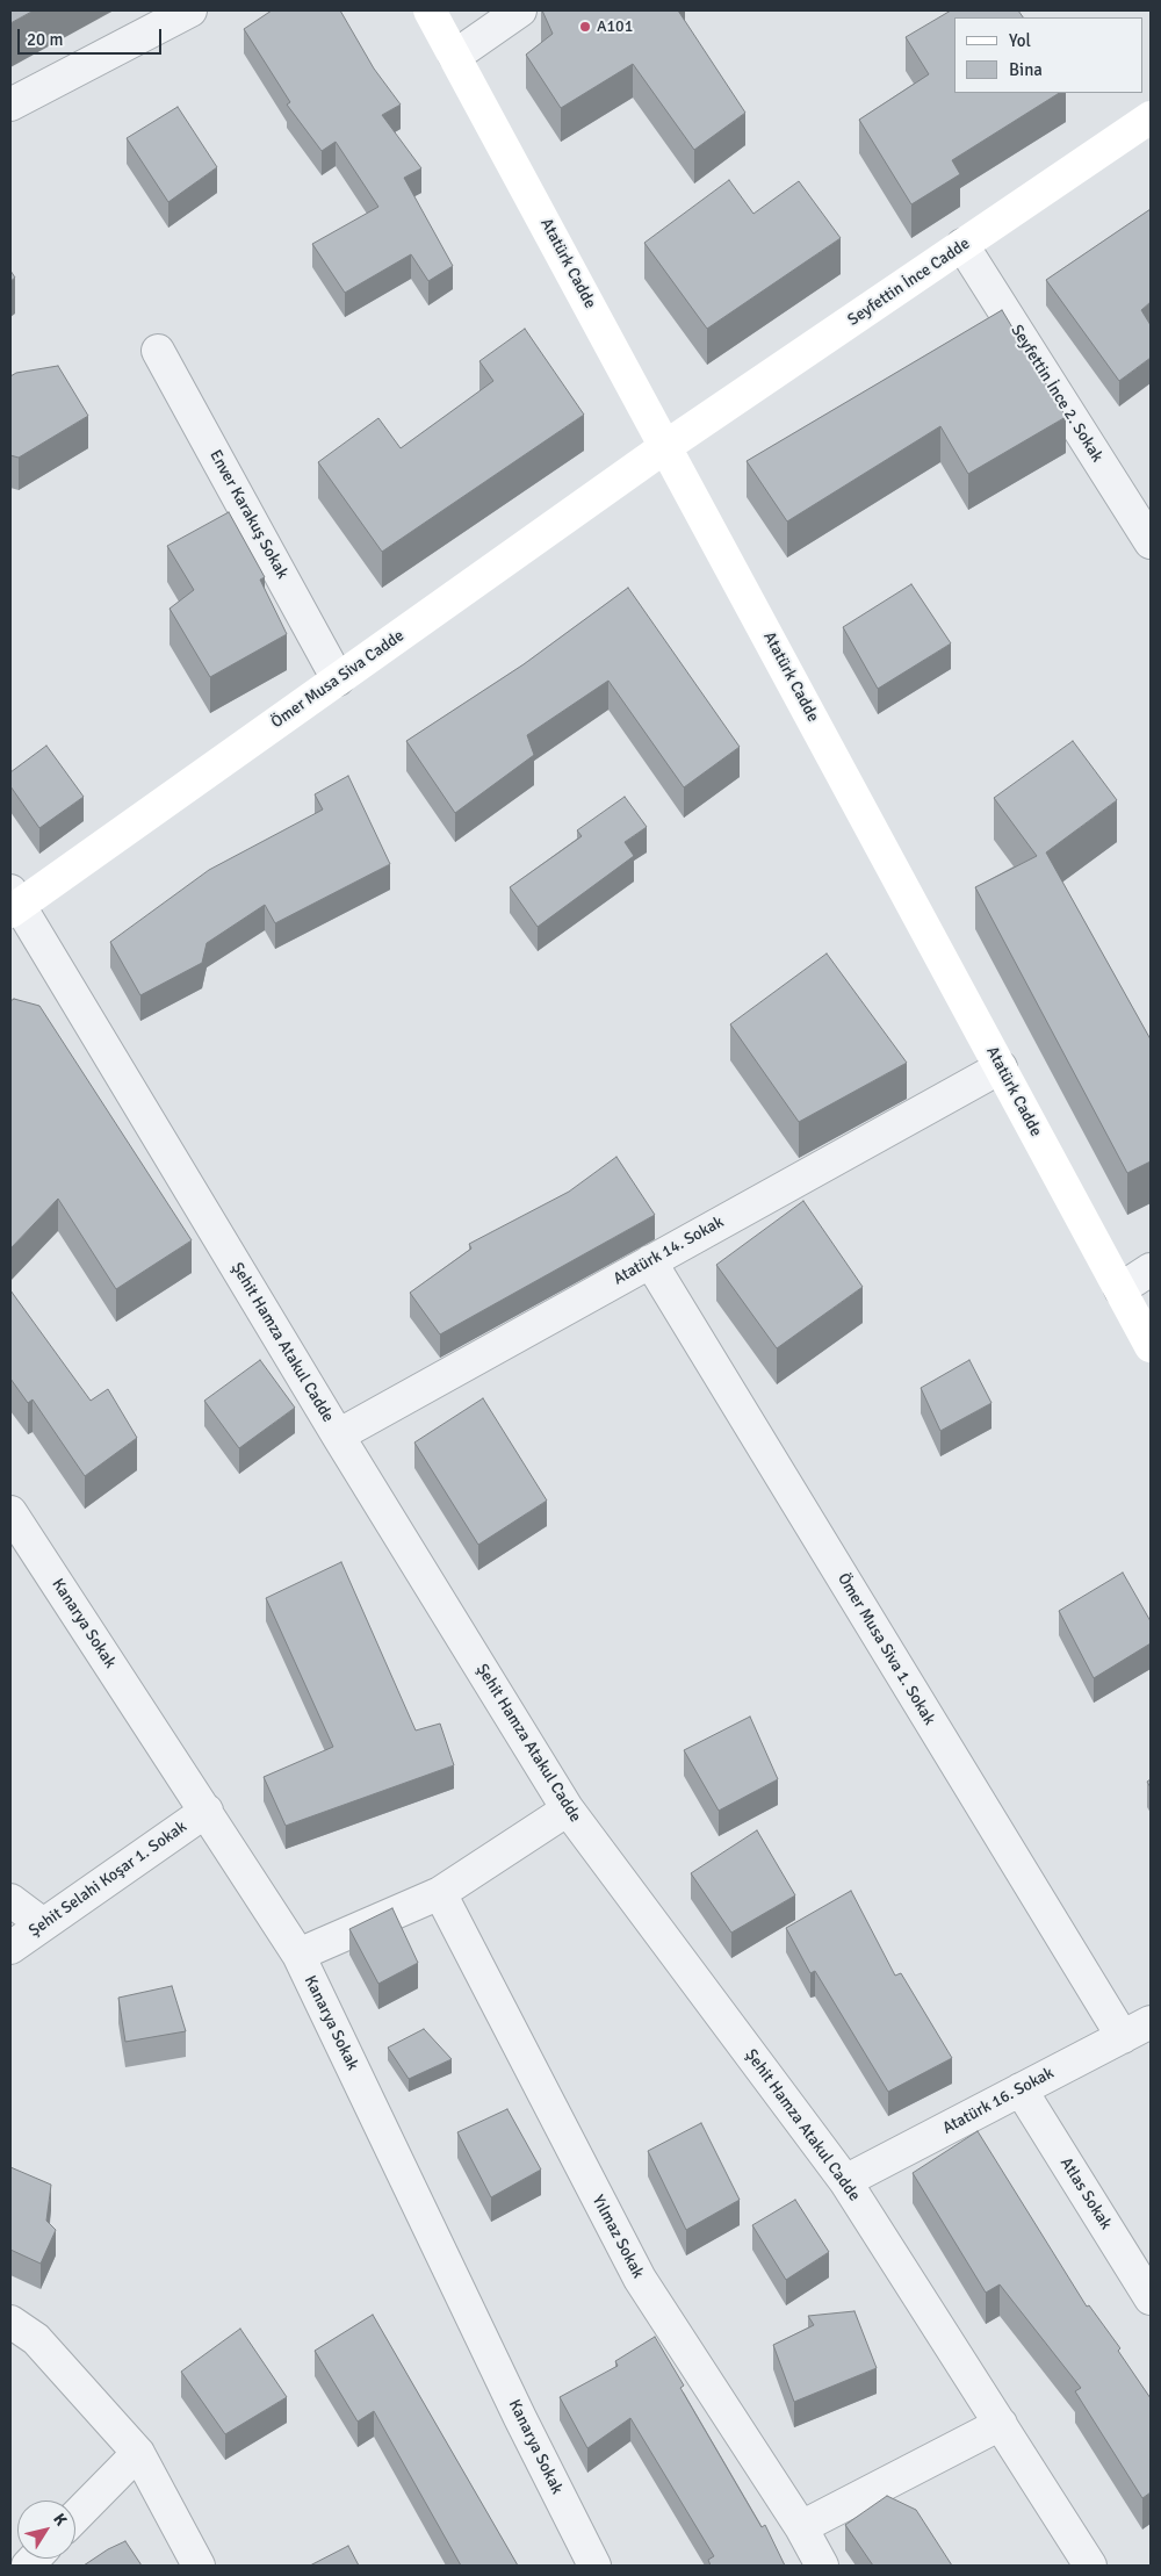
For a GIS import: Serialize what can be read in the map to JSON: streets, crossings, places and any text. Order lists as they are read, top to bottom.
{
  "streets": {
    "main road": ["Atatürk Cadde", "Seyfettin İnce Cadde", "Ömer Musa Siva Cadde"],
    "street": [
      "Seyfettin İnce 2. Sokak",
      "Enver Karakuş Sokak",
      "Atatürk 14. Sokak",
      "Şehit Hamza Atakul Cadde",
      "Kanarya Sokak",
      "Ömer Musa Siva 1. Sokak",
      "Şehit Selahi Koşar 1. Sokak",
      "Atatürk 16. Sokak",
      "Atlas Sokak",
      "Yılmaz Sokak"
    ]
  },
  "crossings": [
    ["Atatürk Cadde", "Seyfettin İnce Cadde"],
    ["Atatürk Cadde", "Ömer Musa Siva Cadde"],
    ["Atatürk Cadde", "Atatürk 14. Sokak"],
    ["Seyfettin İnce Cadde", "Seyfettin İnce 2. Sokak"],
    ["Seyfettin İnce Cadde", "Ömer Musa Siva Cadde"],
    ["Enver Karakuş Sokak", "Ömer Musa Siva Cadde"],
    ["Ömer Musa Siva Cadde", "Şehit Hamza Atakul Cadde"],
    ["Atatürk 14. Sokak", "Şehit Hamza Atakul Cadde"],
    ["Atatürk 14. Sokak", "Ömer Musa Siva 1. Sokak"],
    ["Şehit Hamza Atakul Cadde", "Atatürk 16. Sokak"],
    ["Kanarya Sokak", "Şehit Selahi Koşar 1. Sokak"],
    ["Ömer Musa Siva 1. Sokak", "Atatürk 16. Sokak"],
    ["Atatürk 16. Sokak", "Atlas Sokak"]
  ],
  "places": ["A101"],
  "legend": ["Yol", "Bina"],
  "scale_bar": "20 m",
  "north": "top right"
}
